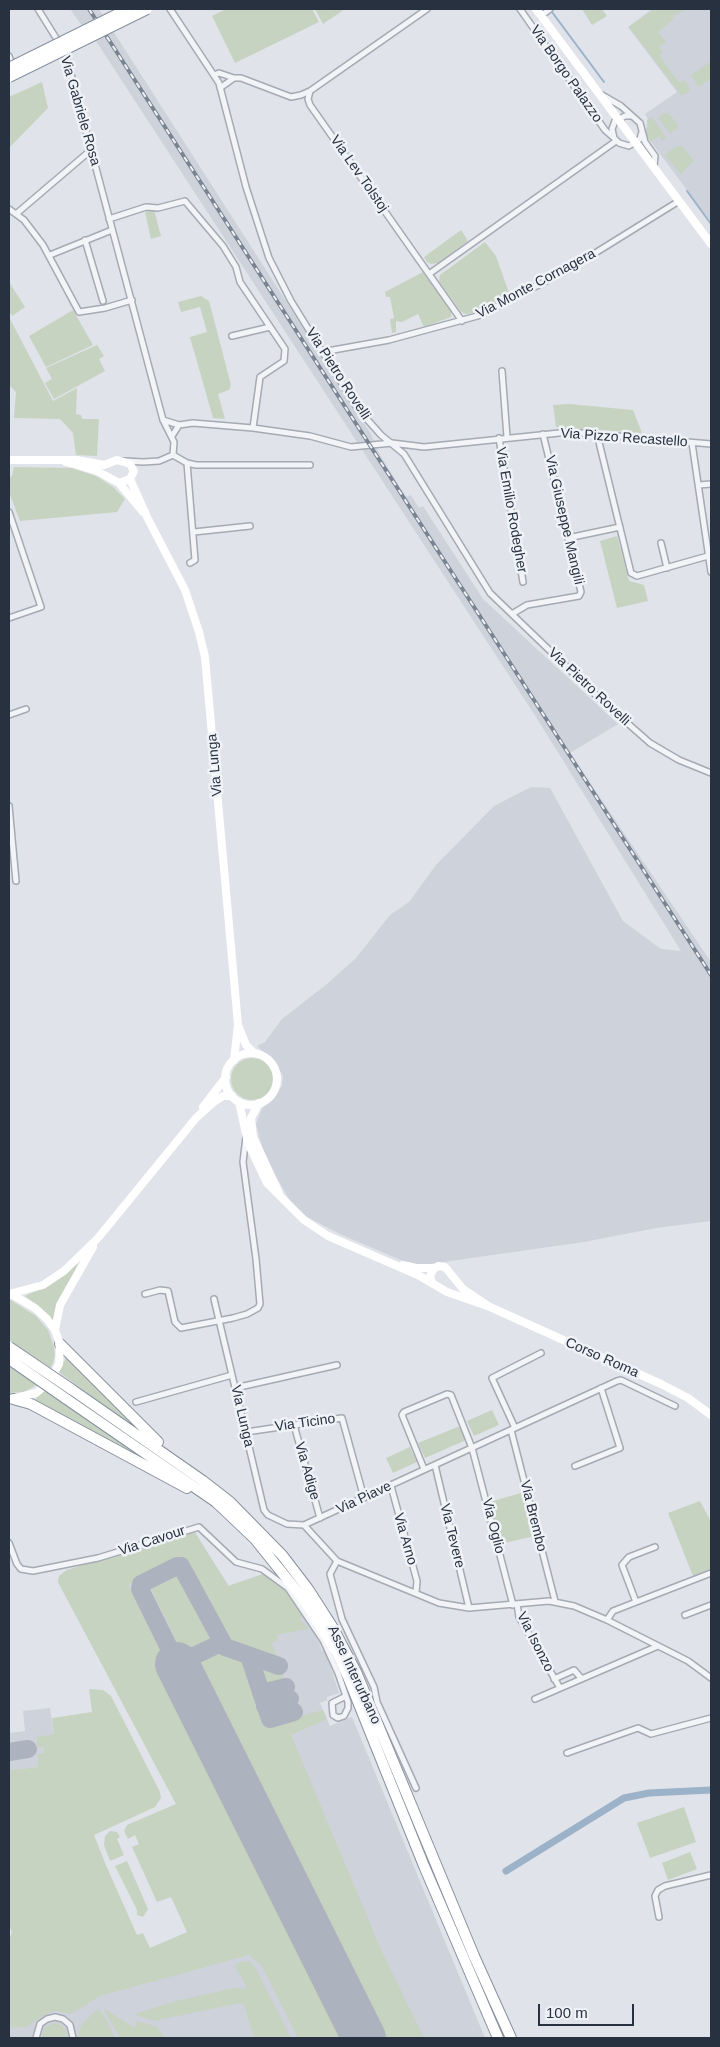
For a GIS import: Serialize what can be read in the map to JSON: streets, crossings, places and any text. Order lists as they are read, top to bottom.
{
  "streets": {
    "highway": ["Asse Interurbano"],
    "street": [
      "Via Borgo Palazzo",
      "Via Gabriele Rosa",
      "Via Lev Tolstoj",
      "Via Monte Cornagera",
      "Via Pietro Rovelli",
      "Via Pizzo Recastello",
      "Via Emilio Rodegher",
      "Via Giuseppe Mangili",
      "Via Lunga",
      "Corso Roma",
      "Via Ticino",
      "Via Adige",
      "Via Piave",
      "Via Brembo",
      "Via Oglio",
      "Via Tevere",
      "Via Arno",
      "Via Cavour",
      "Via Isonzo"
    ]
  },
  "crossings": [
    ["Via Borgo Palazzo", "Via Monte Cornagera"],
    ["Via Lev Tolstoj", "Via Monte Cornagera"],
    ["Via Monte Cornagera", "Via Pietro Rovelli"],
    ["Via Pietro Rovelli", "Via Pizzo Recastello"],
    ["Via Pietro Rovelli", "Via Giuseppe Mangili"],
    ["Via Pizzo Recastello", "Via Emilio Rodegher"],
    ["Via Pizzo Recastello", "Via Giuseppe Mangili"],
    ["Via Lunga", "Corso Roma"],
    ["Via Lunga", "Via Ticino"],
    ["Via Lunga", "Via Piave"],
    ["Via Ticino", "Via Adige"],
    ["Via Ticino", "Via Piave"],
    ["Via Adige", "Via Piave"],
    ["Via Piave", "Via Brembo"],
    ["Via Piave", "Via Oglio"],
    ["Via Piave", "Via Tevere"],
    ["Via Piave", "Via Arno"],
    ["Via Oglio", "Via Isonzo"]
  ],
  "scale_bar": "100 m"
}
